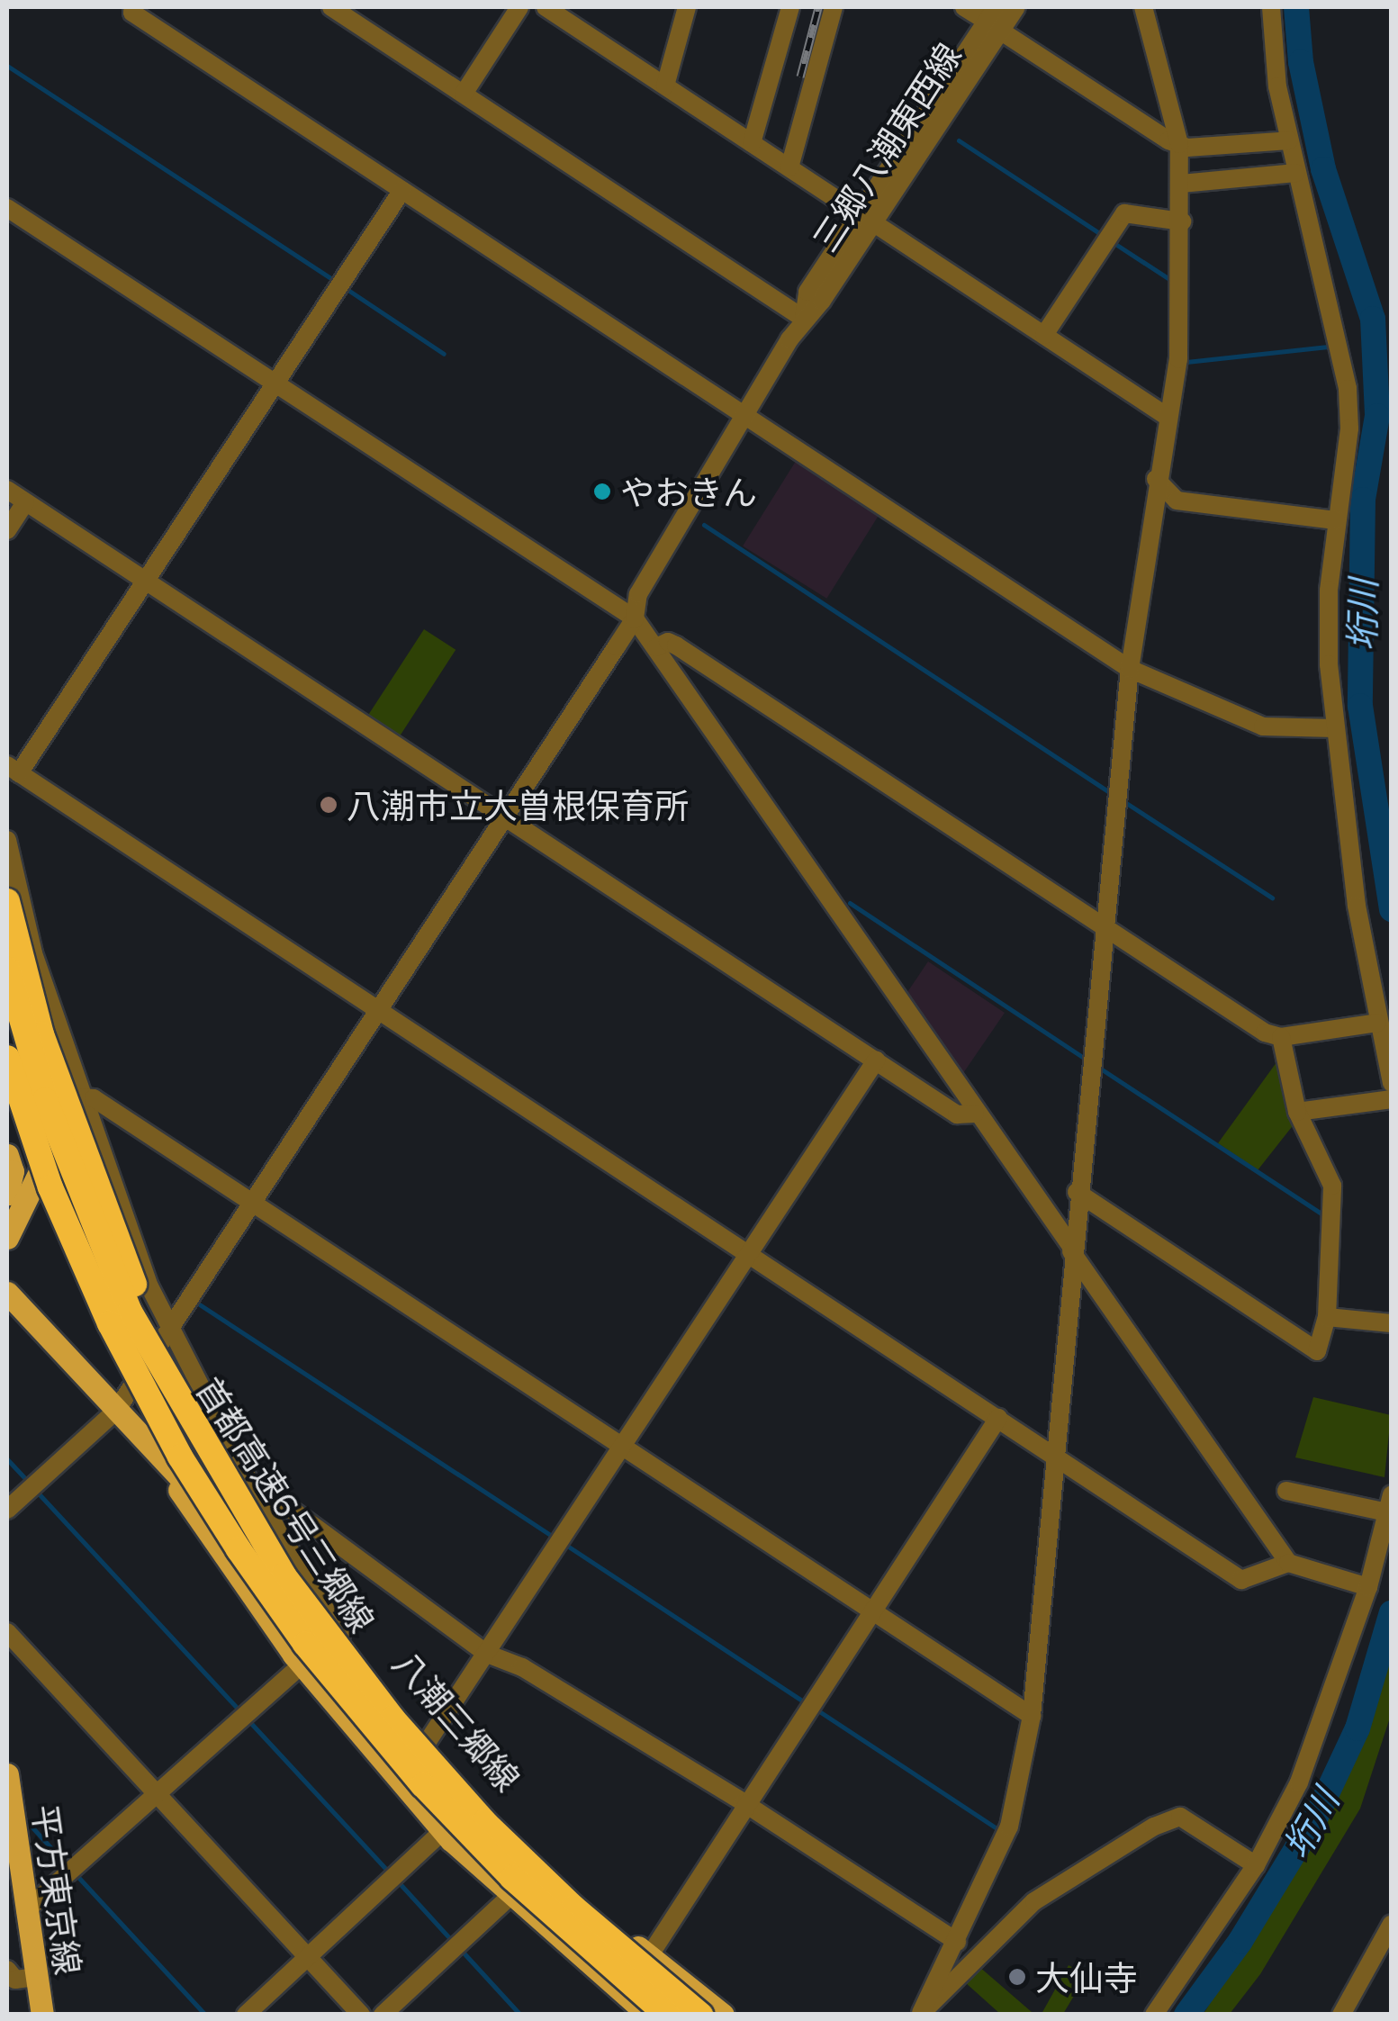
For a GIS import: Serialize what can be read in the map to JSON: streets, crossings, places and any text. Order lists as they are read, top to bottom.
{
  "streets": {
    "highway": ["首都高速6号三郷線"],
    "main road": ["八潮三郷線", "平方東京線"],
    "street": ["三郷八潮東西線"]
  },
  "crossings": [
    ["三郷八潮東西線", "八潮三郷線"],
    ["首都高速6号三郷線", "八潮三郷線"]
  ],
  "water": ["垳川"],
  "places": ["やおきん", "八潮市立大曽根保育所", "大仙寺"]
}
